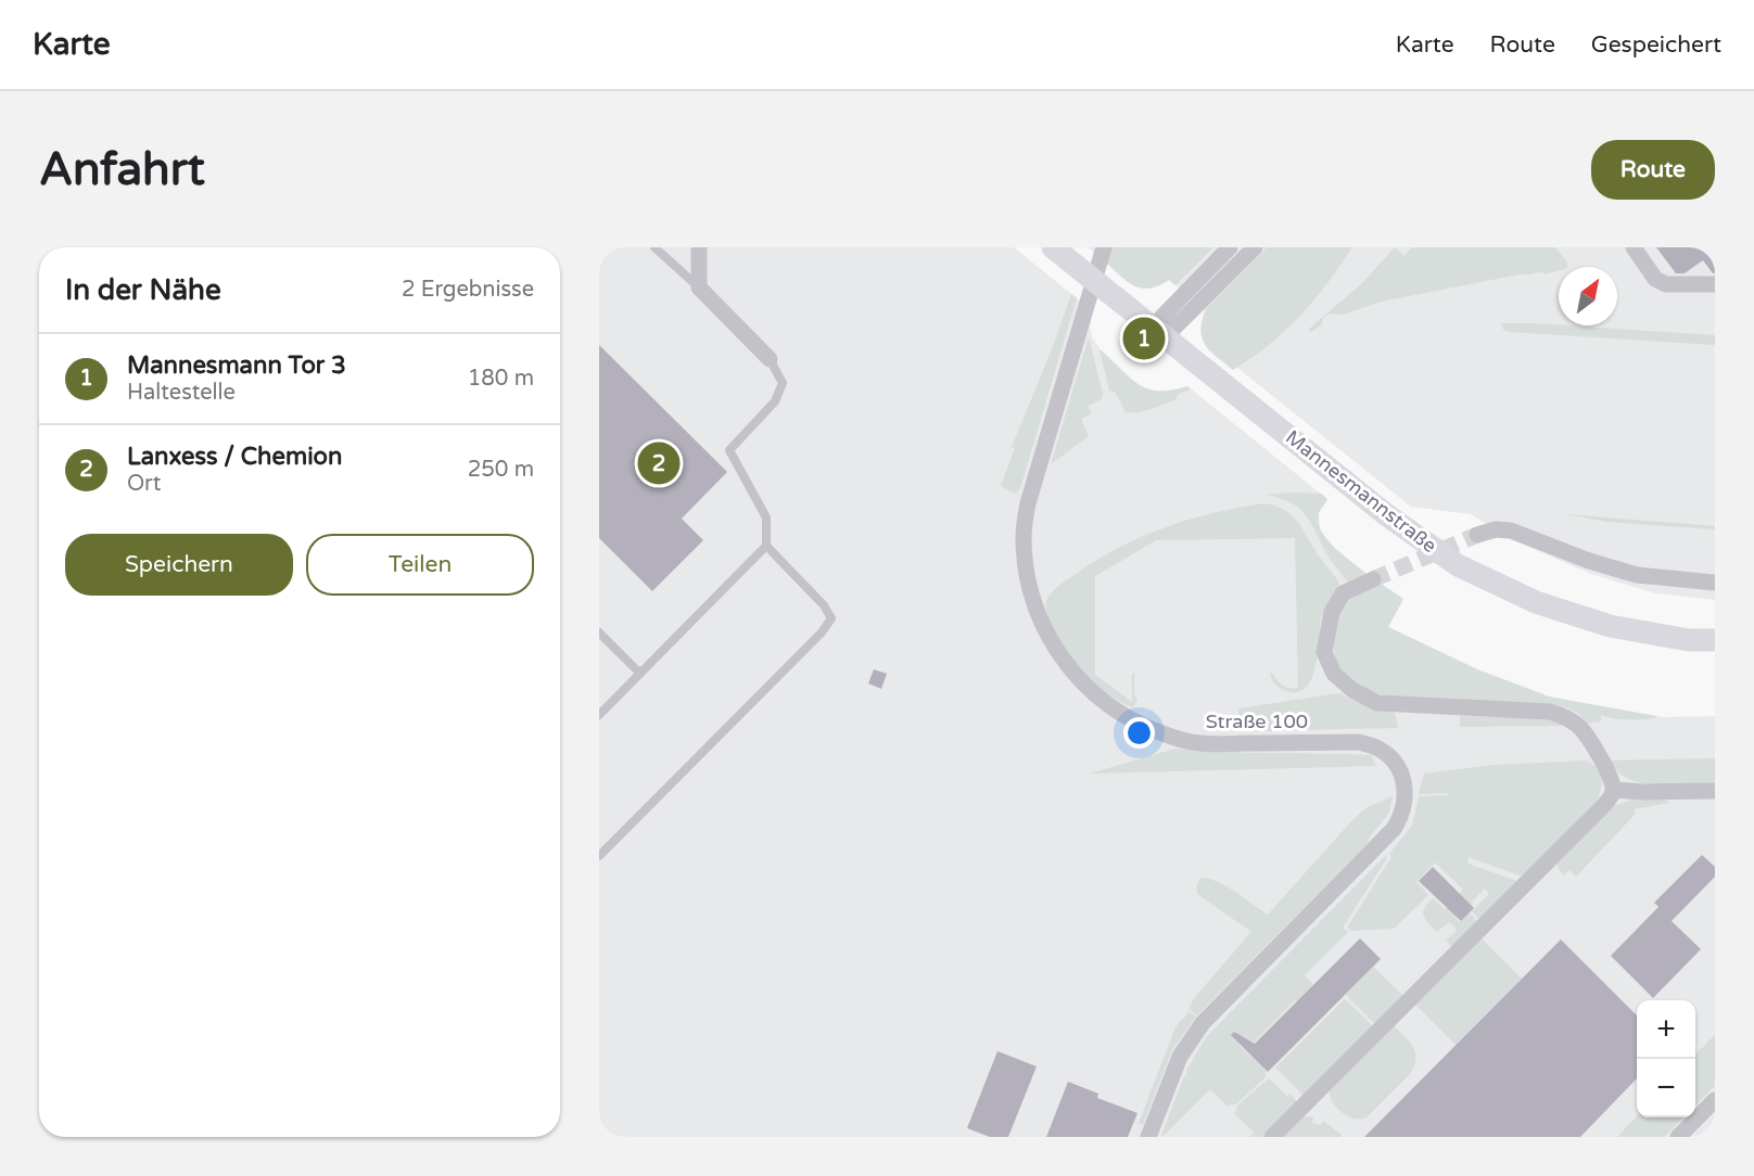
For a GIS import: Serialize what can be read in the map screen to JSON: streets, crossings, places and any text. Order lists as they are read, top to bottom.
{
  "streets": {
    "main road": ["Mannesmannstraße"],
    "street": ["Straße 100"]
  },
  "north": "top right",
  "page": {
    "header": "Karte",
    "nav": ["Karte", "Route", "Gespeichert"],
    "buttons": [
      "Route",
      ["Speichern", "Teilen"]
    ],
    "title": "Anfahrt",
    "heading": ["In der Nähe", "2 Ergebnisse"],
    "pins": ["1", "2"],
    "list": [
      {
        "mark": "1",
        "name": "Mannesmann Tor 3",
        "note": "Haltestelle",
        "value": "180 m"
      },
      {
        "mark": "2",
        "name": "Lanxess / Chemion",
        "note": "Ort",
        "value": "250 m"
      }
    ],
    "map_buttons": ["+", "−"]
  }
}
